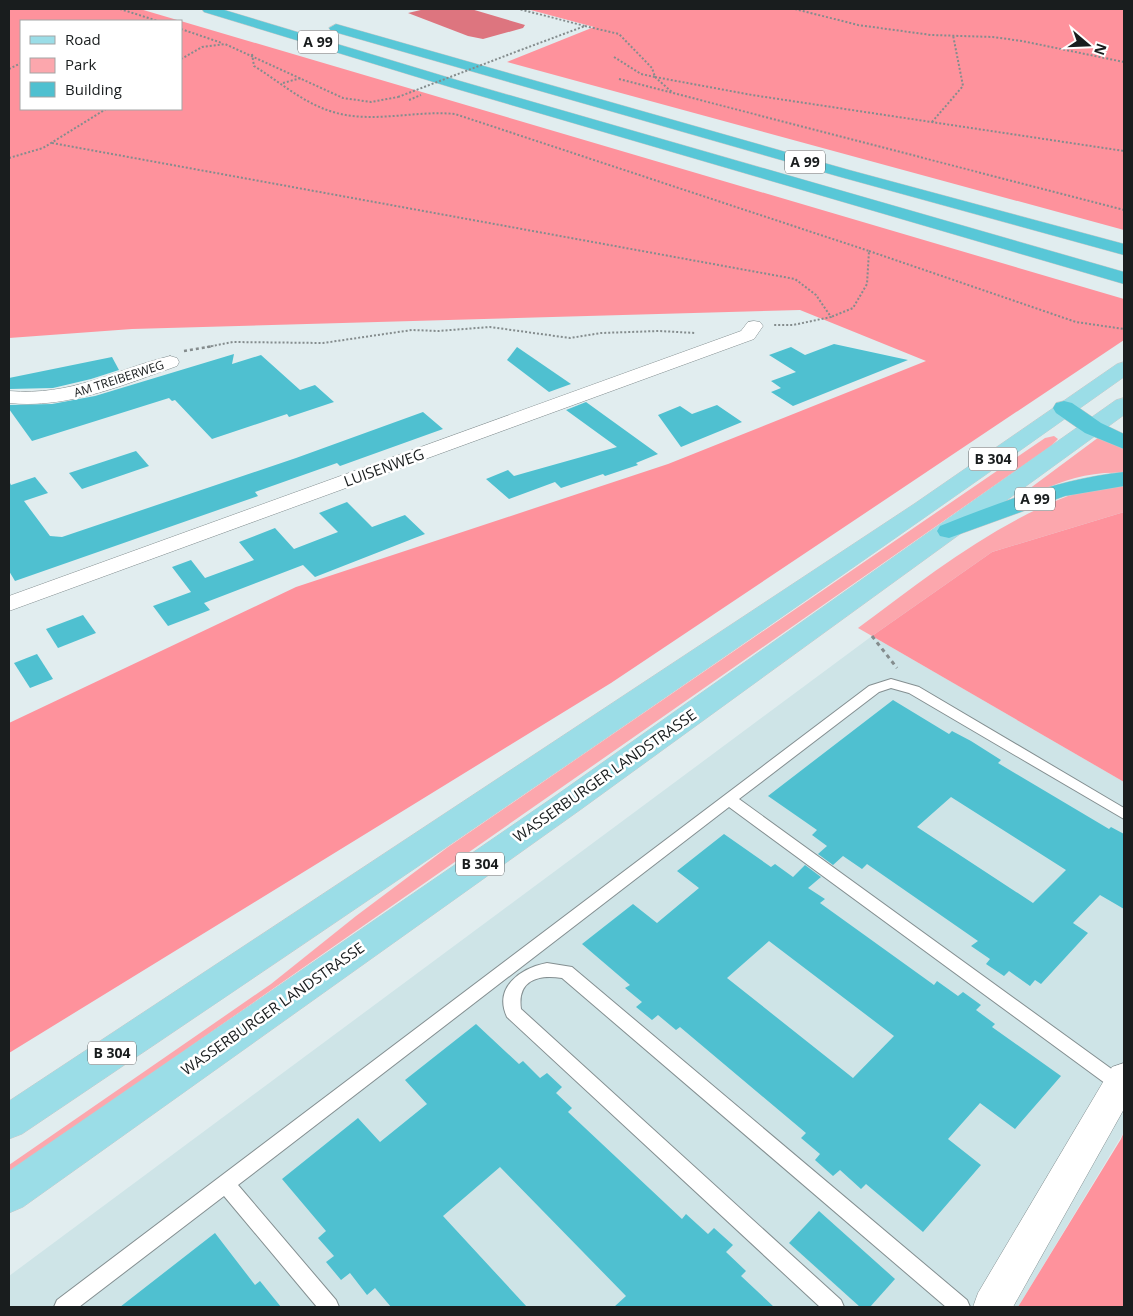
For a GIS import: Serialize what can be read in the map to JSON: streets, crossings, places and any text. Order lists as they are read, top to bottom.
{
  "streets": {
    "highway": ["A 99"],
    "main road": ["B 304", "WASSERBURGER LANDSTRASSE"],
    "street": ["AM TREIBERWEG", "LUISENWEG"]
  },
  "crossings": [
    ["A 99", "WASSERBURGER LANDSTRASSE"]
  ],
  "legend": ["Road", "Park", "Building"],
  "north": "right"
}
